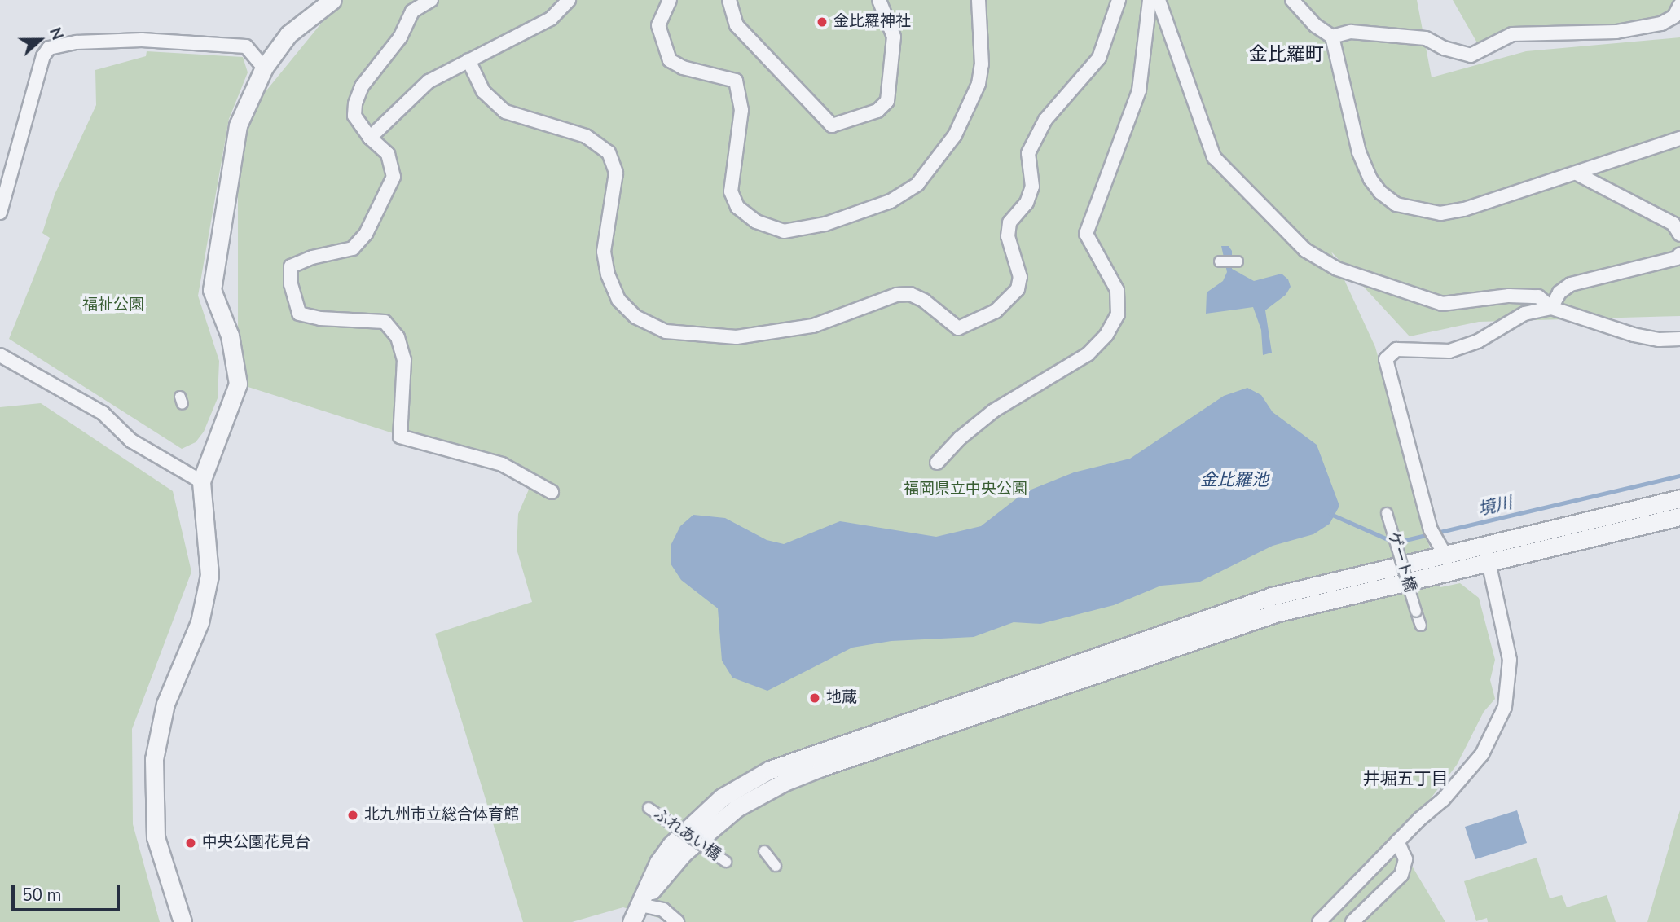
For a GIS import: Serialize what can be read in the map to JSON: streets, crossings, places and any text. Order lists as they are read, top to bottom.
{
  "streets": {
    "street": ["ゲート橋", "ふれあい橋"]
  },
  "districts": ["金比羅町", "井堀五丁目"],
  "water": ["金比羅池", "境川"],
  "parks": ["福祉公園", "福岡県立中央公園"],
  "places": [
    "金比羅神社",
    "地蔵",
    "北九州市立総合体育館",
    "中央公園花見台"
  ],
  "scale_bar": "50 m",
  "north": "right"
}
